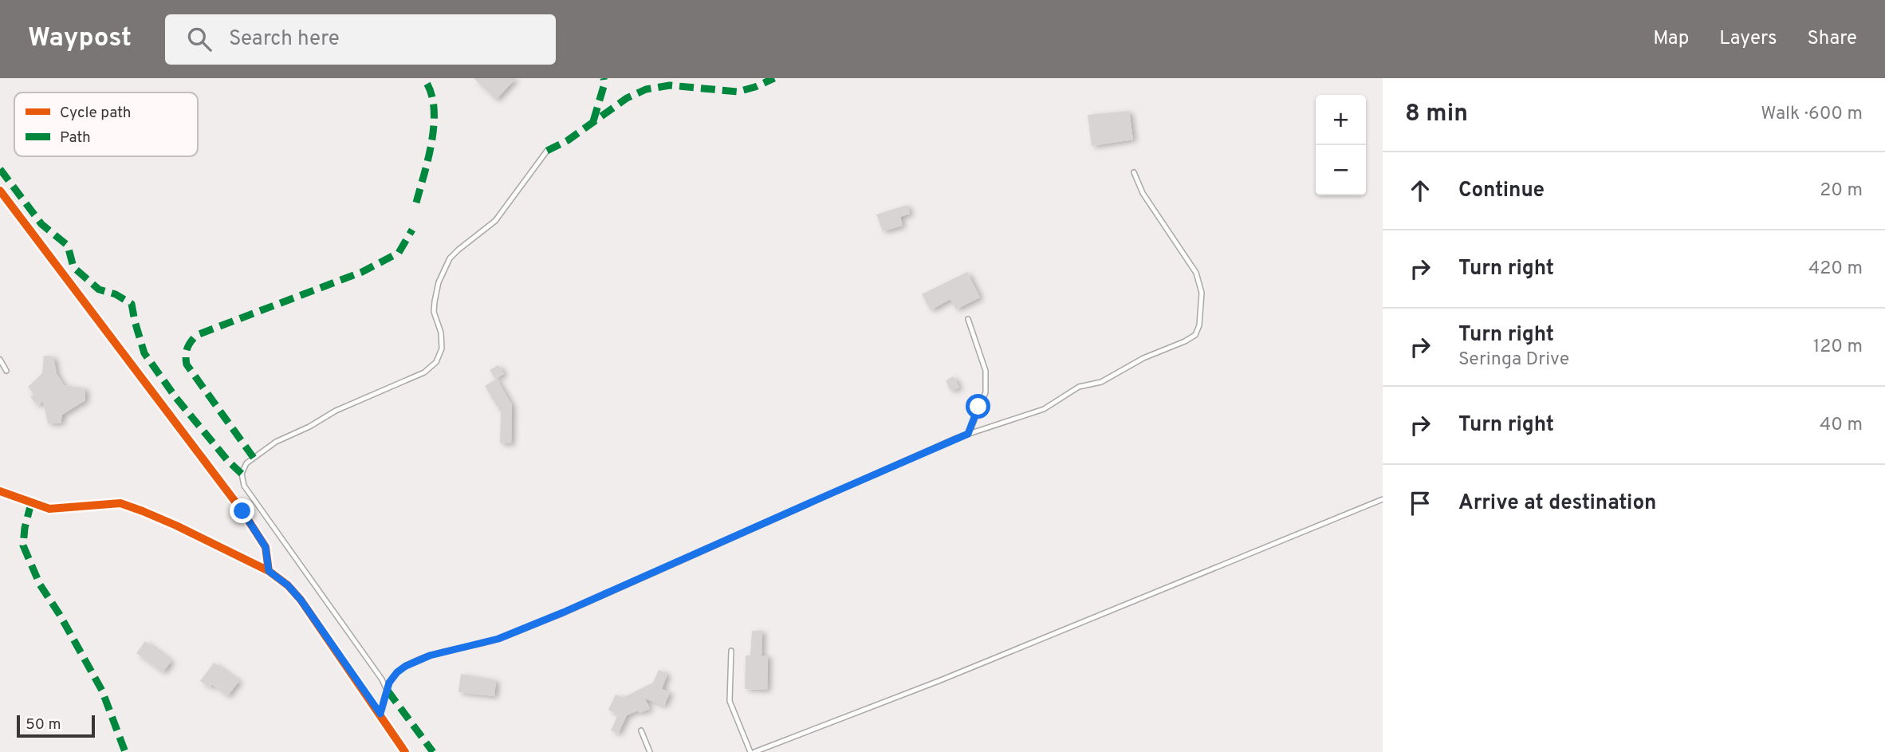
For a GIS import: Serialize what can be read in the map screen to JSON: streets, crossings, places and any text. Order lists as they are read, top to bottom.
{
  "legend": ["Cycle path", "Path"],
  "scale_bar": "50 m",
  "page": {
    "header": "Waypost",
    "search": "Search here",
    "nav": ["Map", "Layers", "Share"],
    "heading": ["8 min", "Walk · 600 m"],
    "map_buttons": ["+", "−"],
    "list": [
      ["Continue", "20 m"],
      ["Turn right", "420 m"],
      ["Turn right", "Seringa Drive", "120 m"],
      ["Turn right", "40 m"],
      "Arrive at destination"
    ],
    "scale": "50 m"
  }
}
